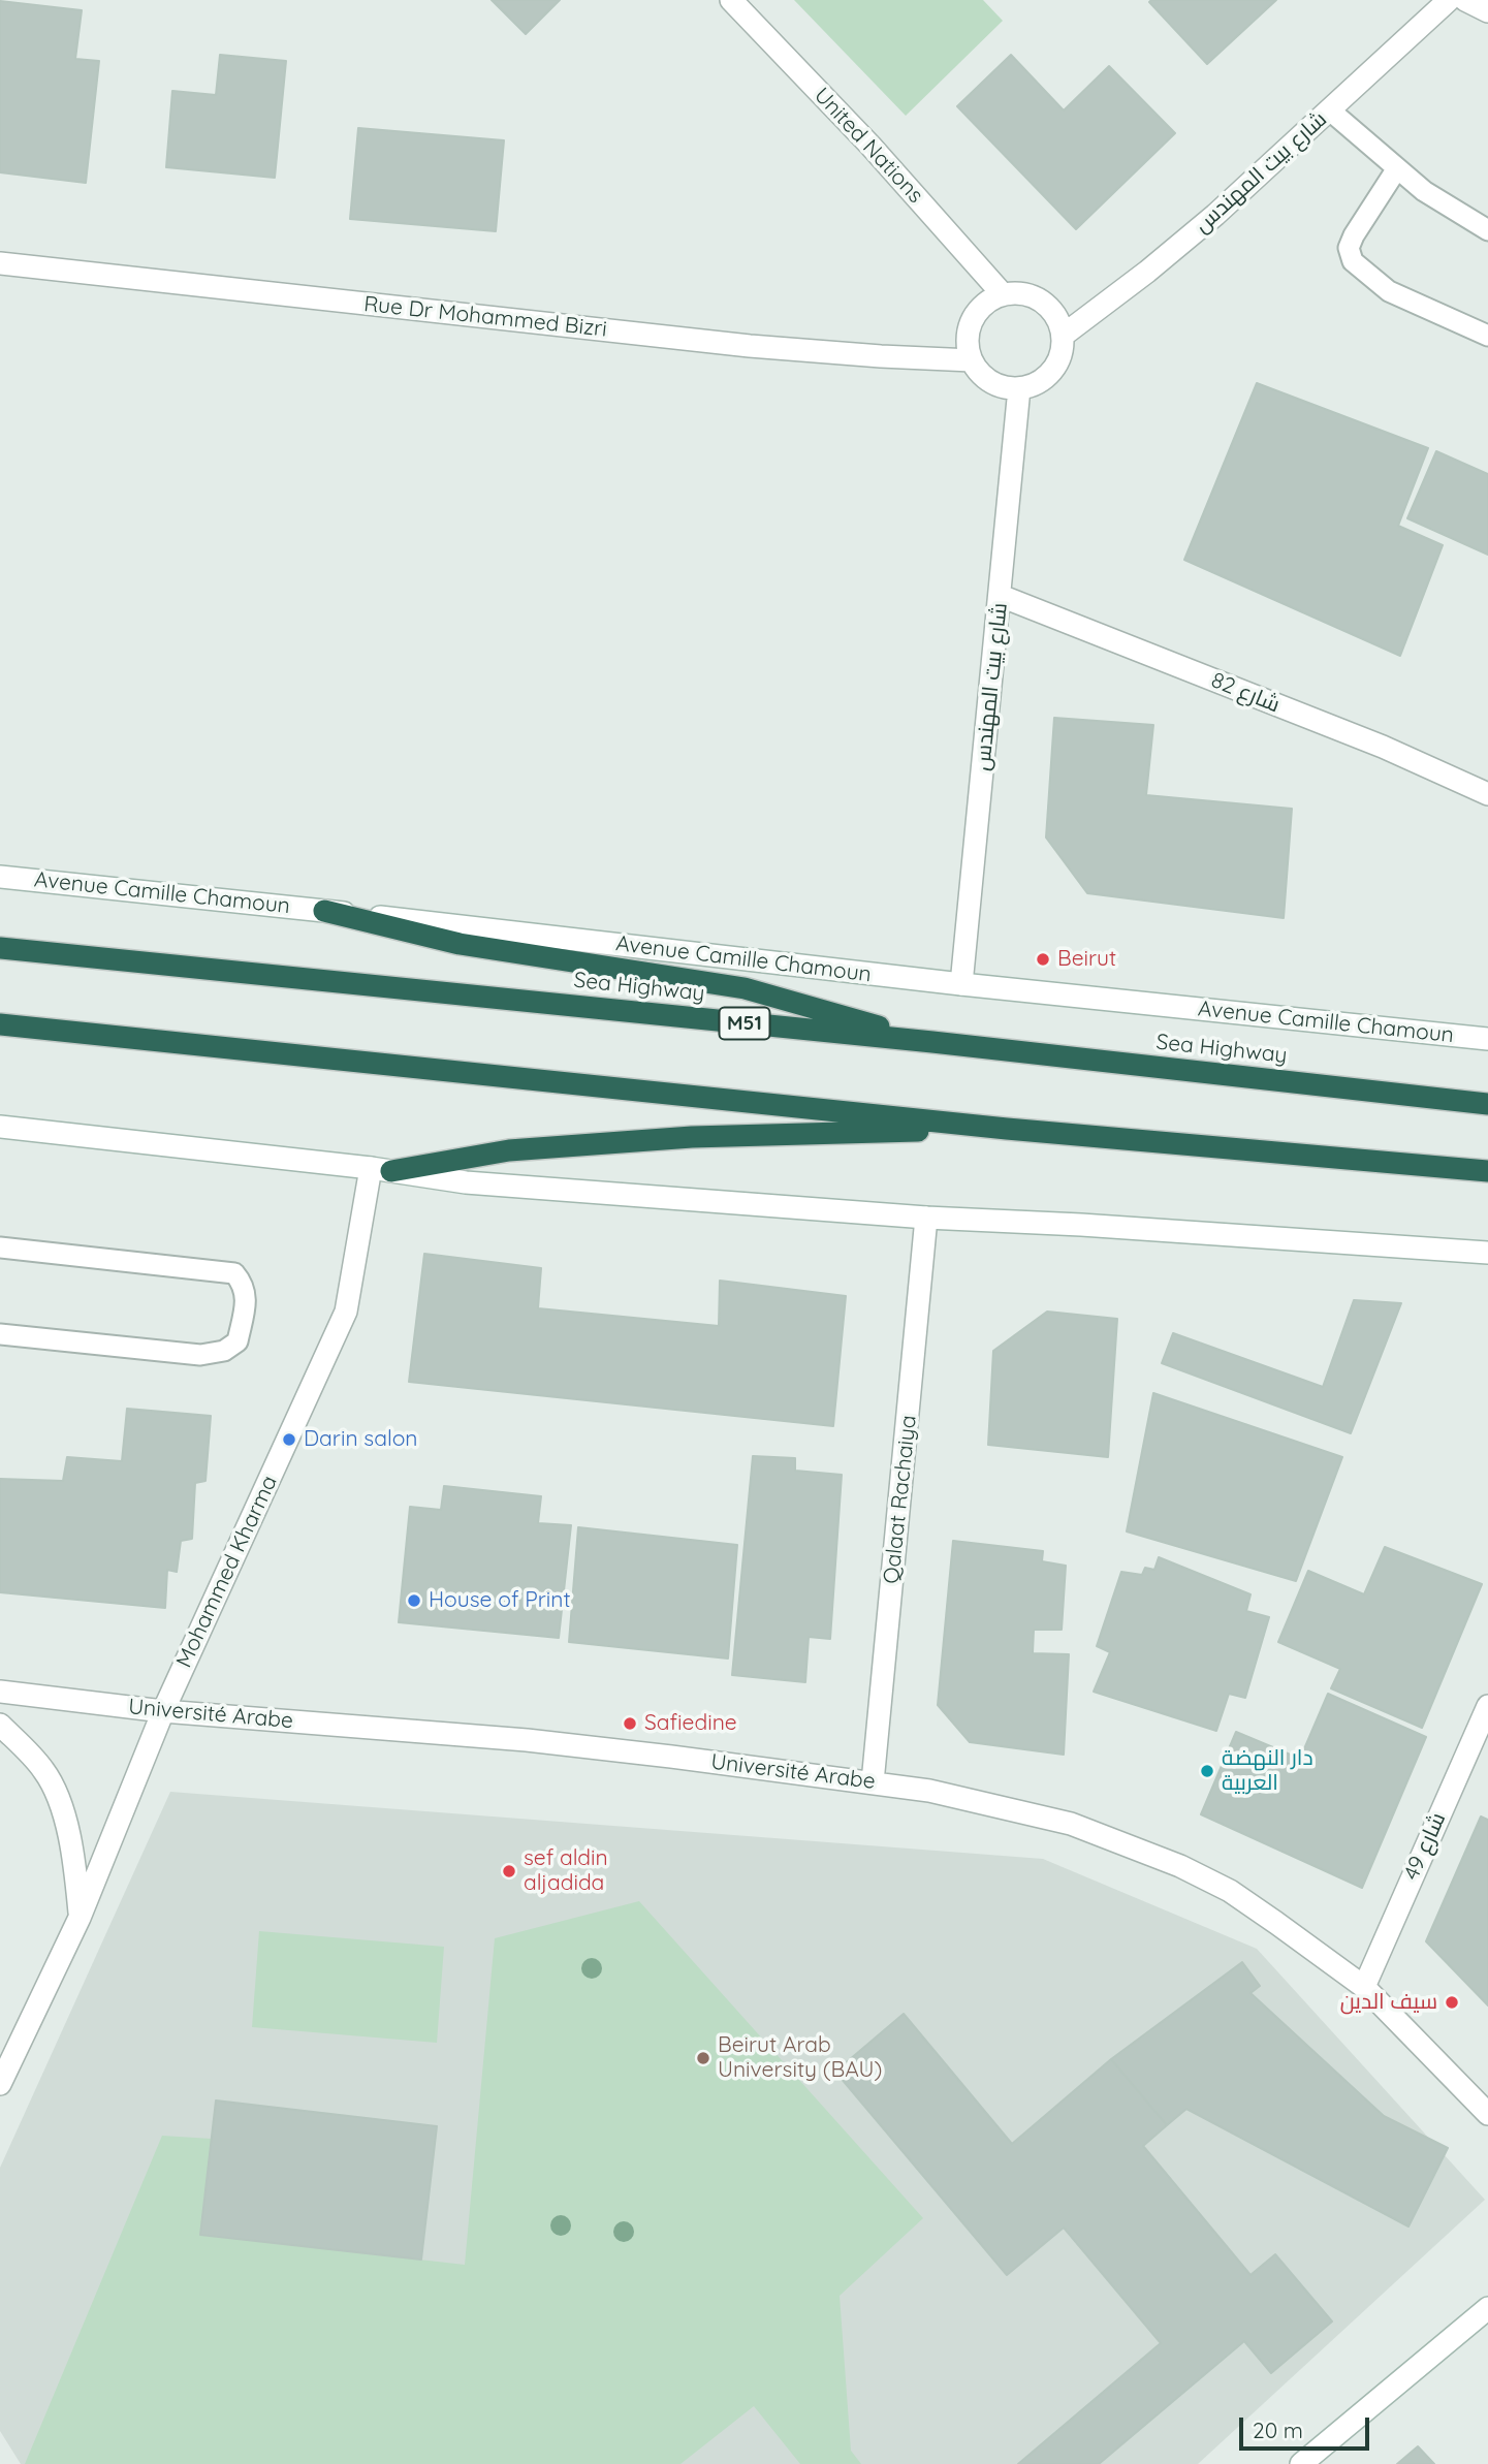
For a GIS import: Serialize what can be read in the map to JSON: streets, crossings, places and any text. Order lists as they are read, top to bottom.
{
  "streets": {
    "highway": ["Sea Highway", "M51"],
    "street": [
      "United Nations",
      "شارع بيت المهندس",
      "Rue Dr Mohammed Bizri",
      "شارع 82",
      "Avenue Camille Chamoun",
      "Qalaat Rachaiya",
      "Mohammed Kharma",
      "Université Arabe",
      "شارع 49"
    ]
  },
  "crossings": [
    ["United Nations", "شارع بيت المهندس"],
    ["United Nations", "Rue Dr Mohammed Bizri"],
    ["شارع بيت المهندس", "Rue Dr Mohammed Bizri"],
    ["شارع بيت المهندس", "شارع 82"],
    ["شارع بيت المهندس", "Avenue Camille Chamoun"],
    ["Qalaat Rachaiya", "Université Arabe"],
    ["Mohammed Kharma", "Université Arabe"],
    ["Université Arabe", "شارع 49"]
  ],
  "places": [
    "Beirut",
    "Darin salon",
    "House of Print",
    "Safiedine",
    "دار النهضة العربية",
    "sef aldin aljadida",
    "سيف الدين",
    "Beirut Arab University (BAU)"
  ],
  "scale_bar": "20 m"
}
